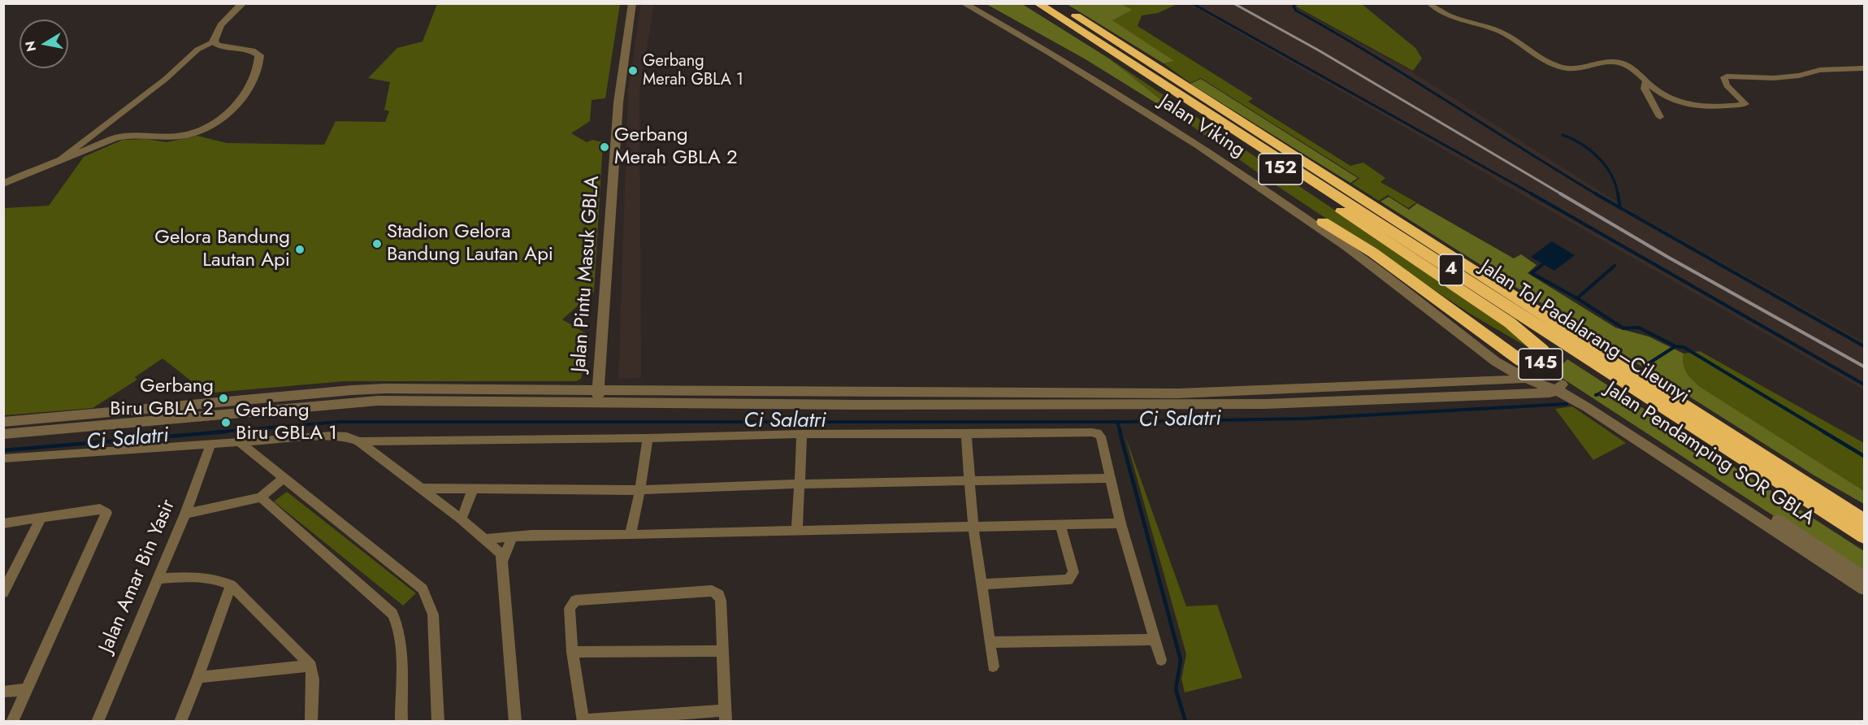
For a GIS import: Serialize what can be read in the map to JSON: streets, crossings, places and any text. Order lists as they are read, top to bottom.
{
  "streets": {
    "highway": [
      "152",
      "4",
      "Jalan Tol Padalarang–Cileunyi",
      "145"
    ],
    "street": [
      "Jalan Viking",
      "Jalan Pintu Masuk GBLA",
      "Jalan Pendamping SOR GBLA",
      "Jalan Amar Bin Yasir"
    ]
  },
  "crossings": [
    ["Jalan Viking", "145"],
    ["Jalan Viking", "Jalan Pendamping SOR GBLA"],
    ["152", "Jalan Tol Padalarang–Cileunyi"],
    ["152", "145"]
  ],
  "water": ["Ci Salatri"],
  "places": [
    "Gerbang Merah GBLA 1",
    "Gerbang Merah GBLA 2",
    "Stadion Gelora Bandung Lautan Api",
    "Gelora Bandung Lautan Api",
    "Gerbang Biru GBLA 2",
    "Gerbang Biru GBLA 1"
  ],
  "north": "left"
}
